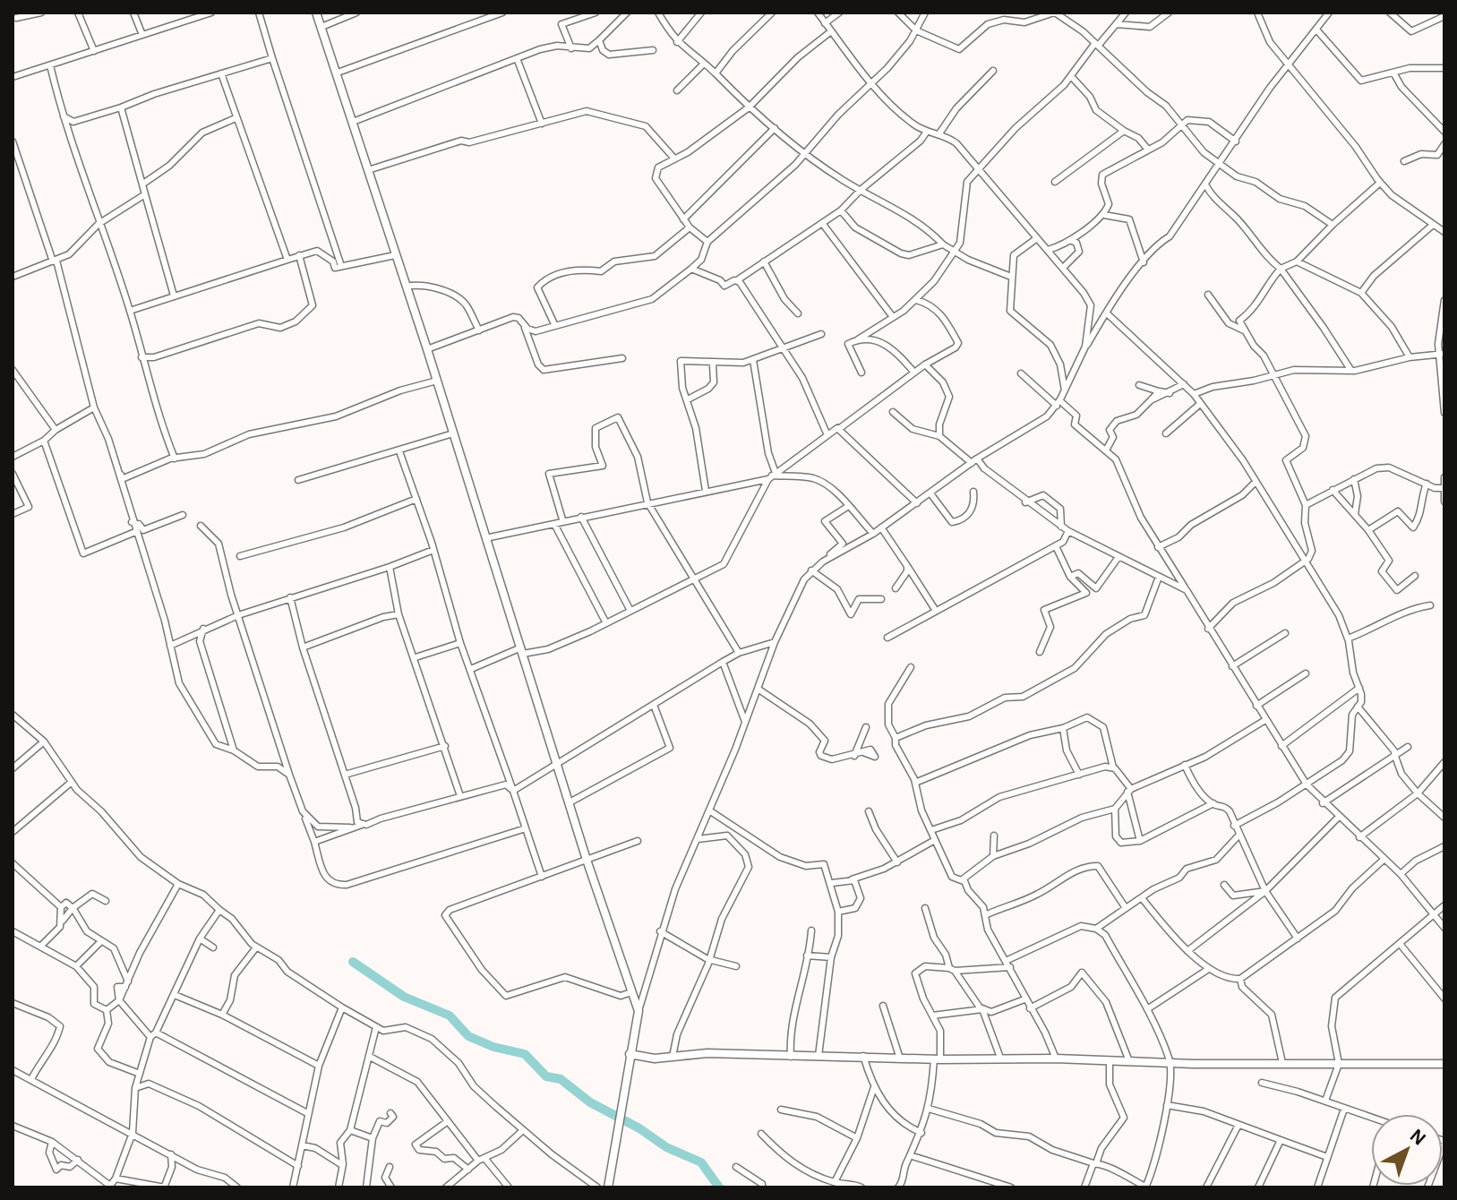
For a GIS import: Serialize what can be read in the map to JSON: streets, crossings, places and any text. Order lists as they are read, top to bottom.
{
  "north": "top right"
}
